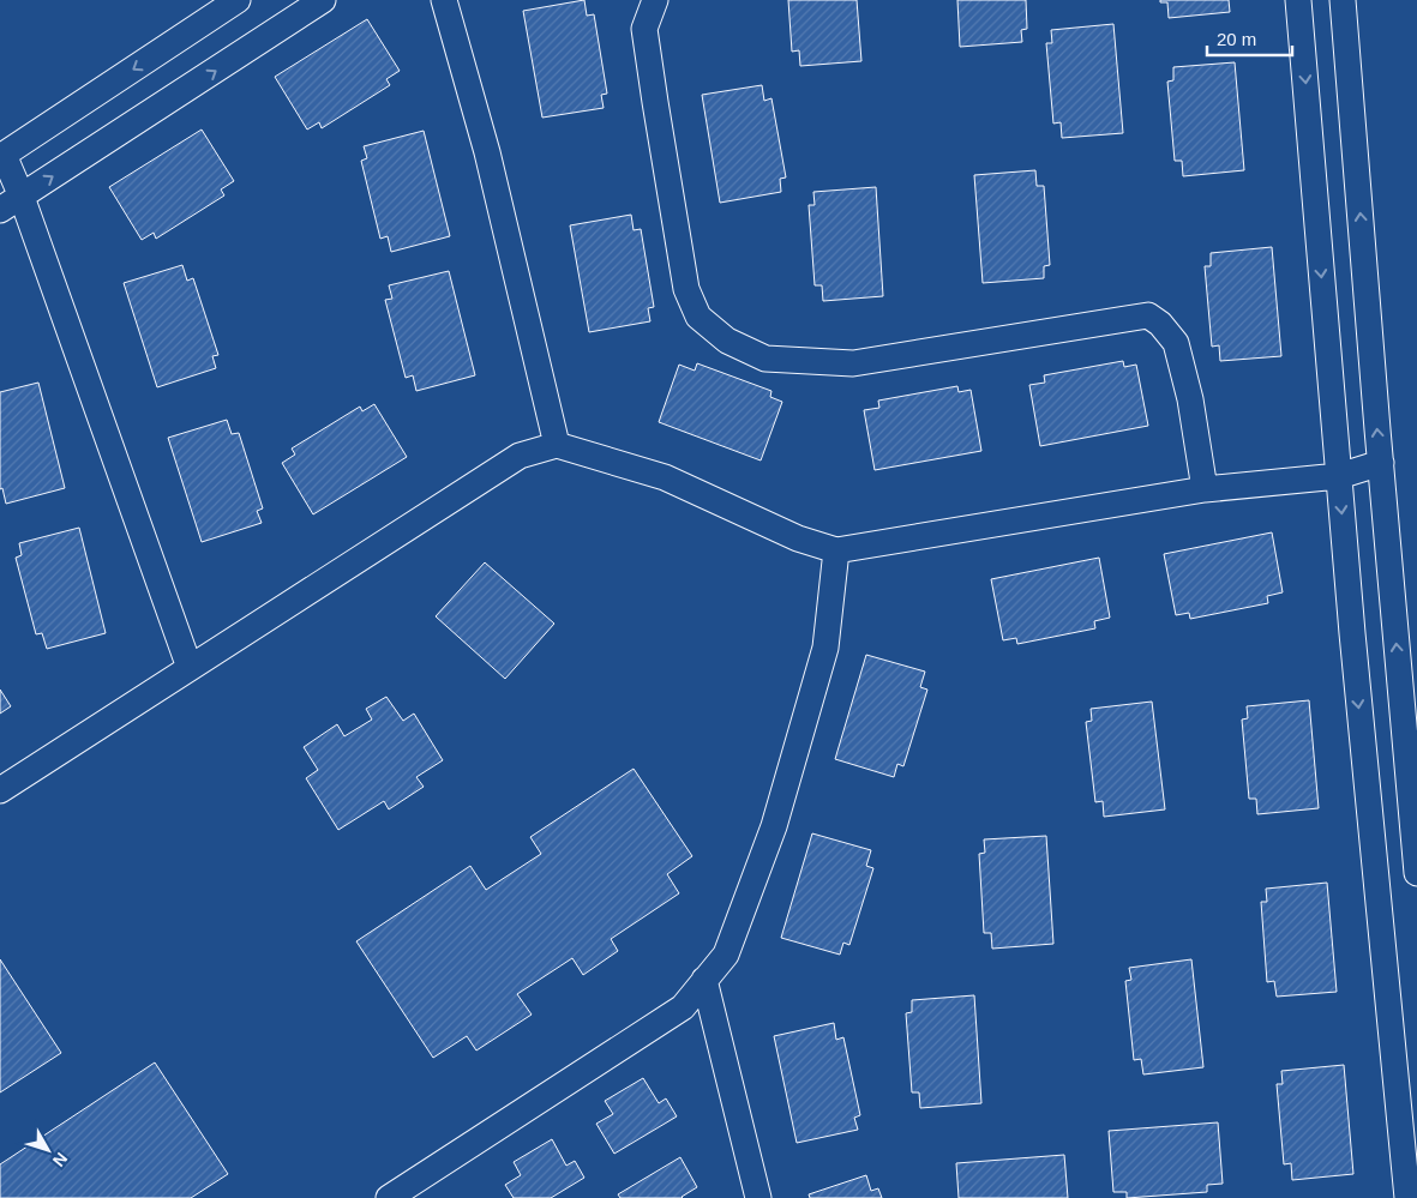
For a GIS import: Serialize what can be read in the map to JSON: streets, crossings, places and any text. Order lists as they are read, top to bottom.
{
  "scale_bar": "20 m",
  "north": "bottom right"
}
